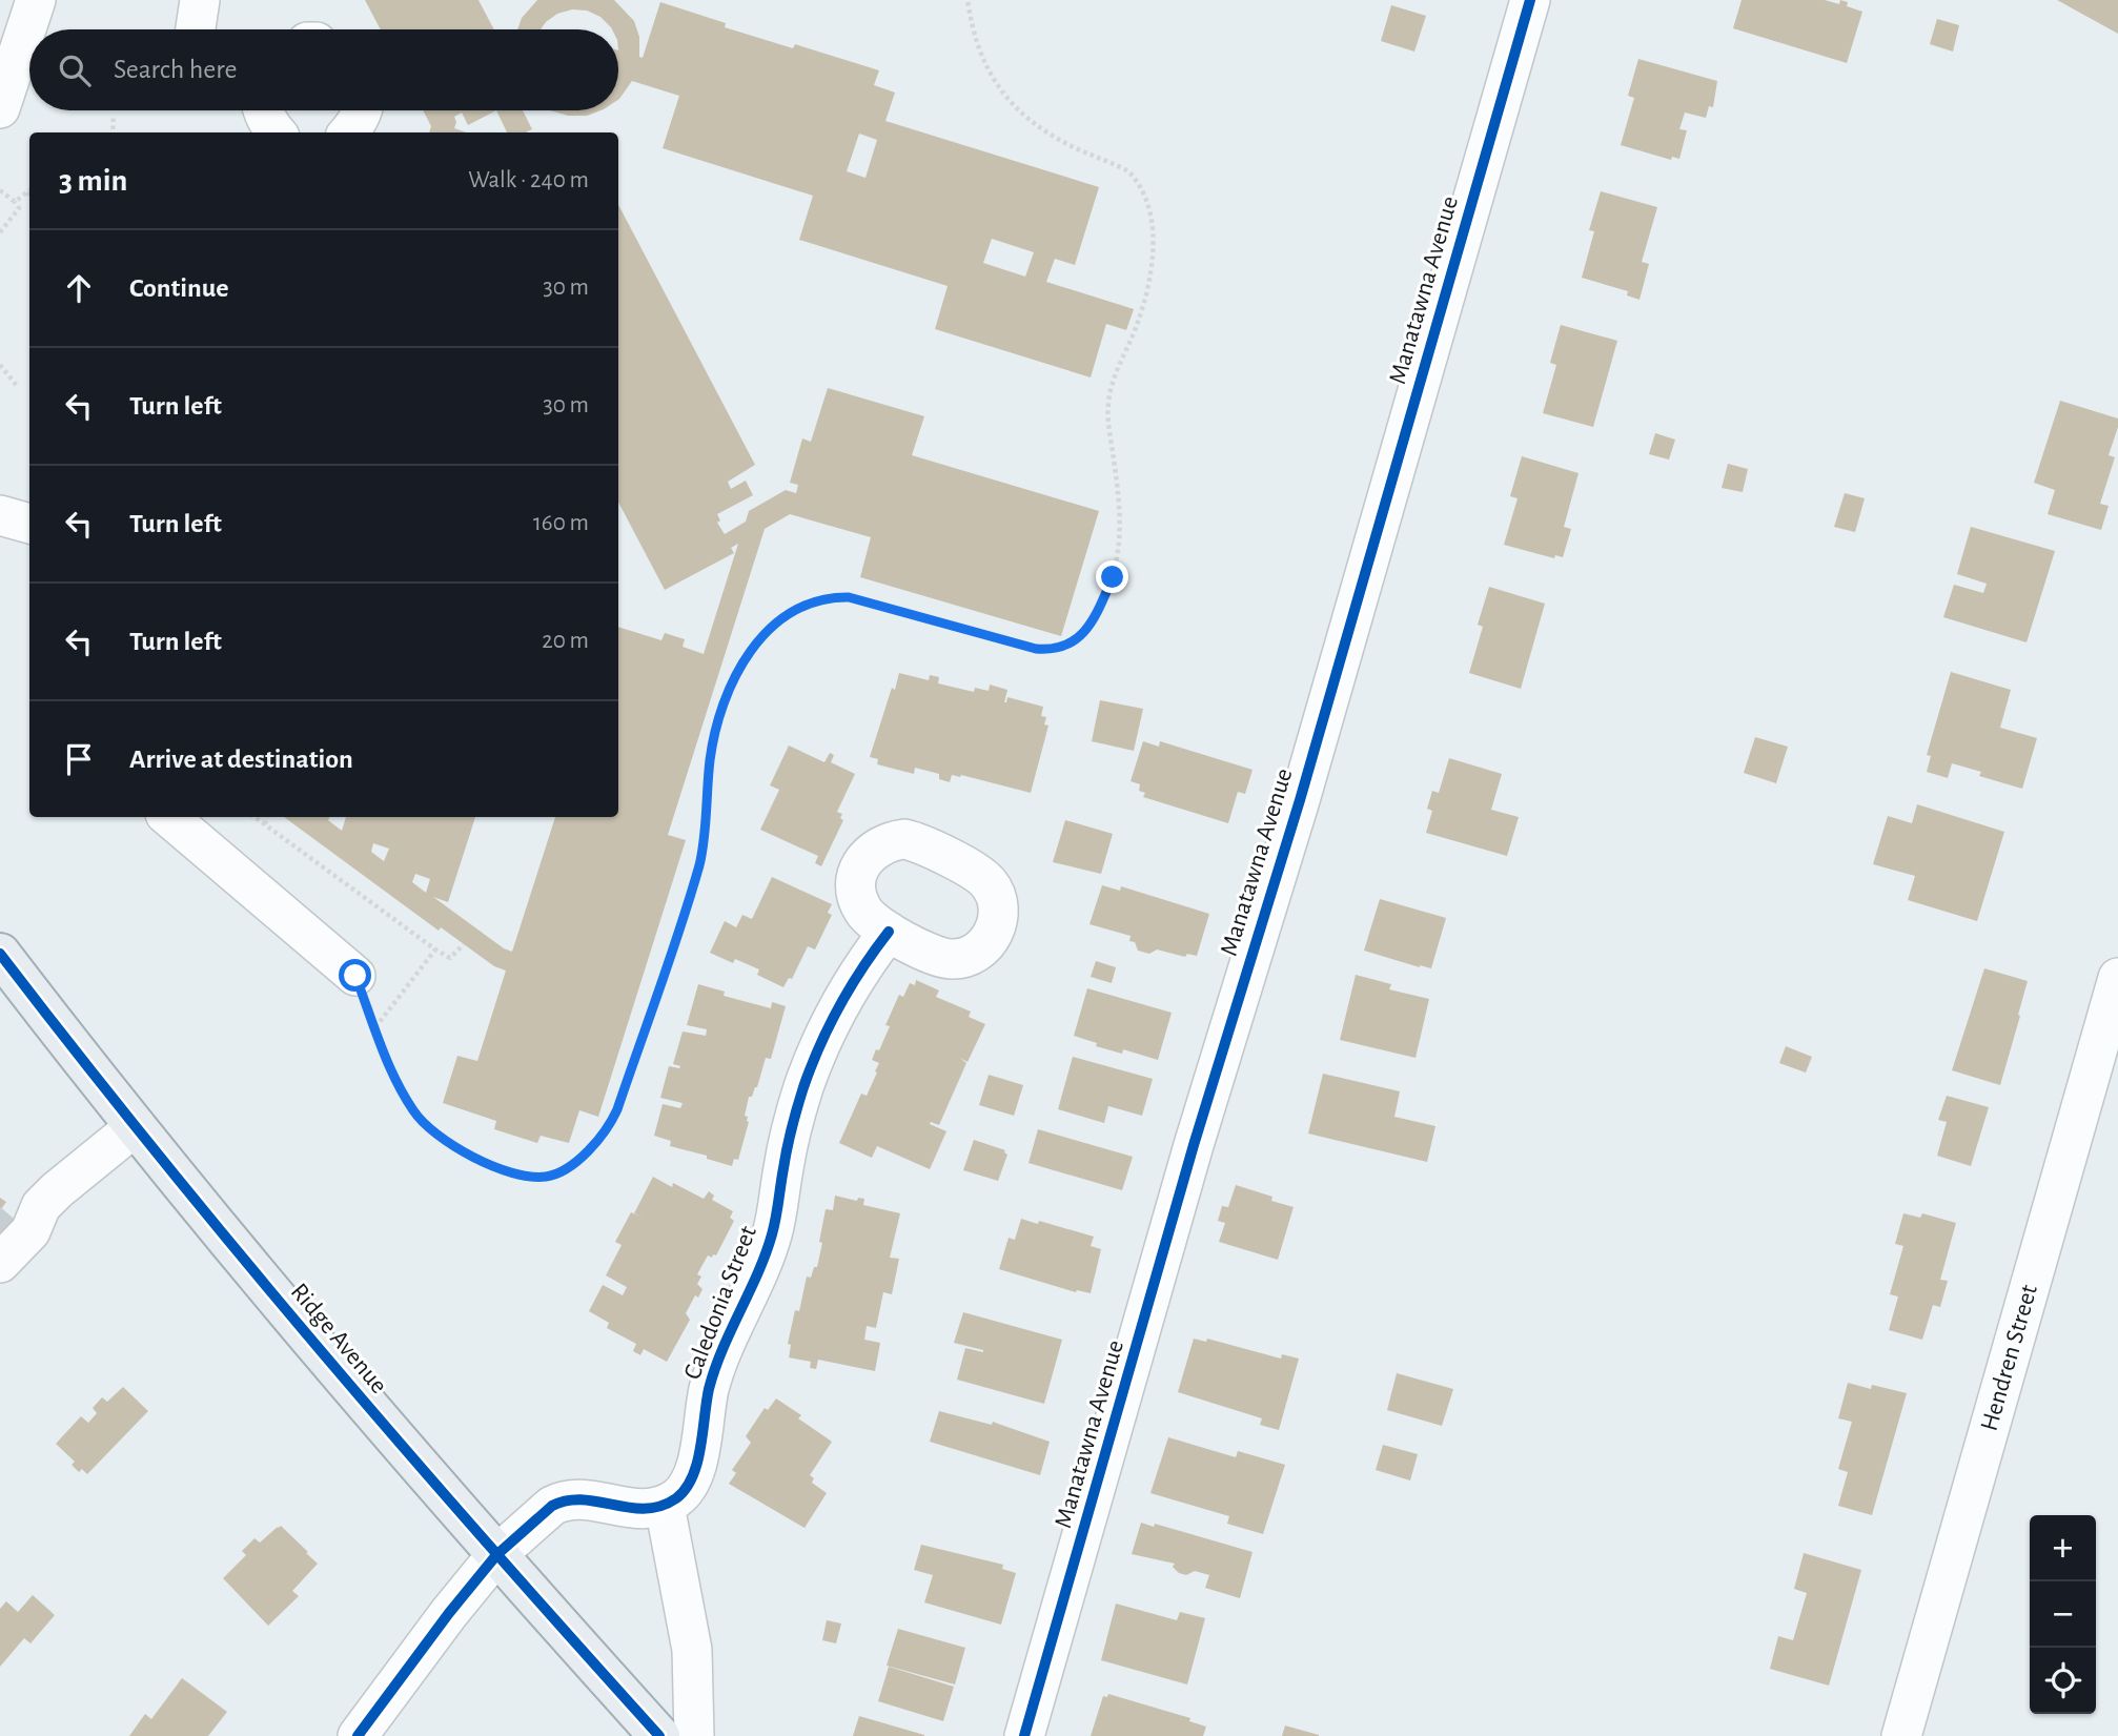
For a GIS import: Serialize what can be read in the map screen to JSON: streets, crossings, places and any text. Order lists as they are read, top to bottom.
{
  "streets": {
    "main road": ["Ridge Avenue"],
    "street": ["Manatawna Avenue", "Caledonia Street", "Hendren Street"]
  },
  "page": {
    "search": "Search here",
    "heading": ["3 min", "Walk · 240 m"],
    "list": [
      ["Continue", "30 m"],
      ["Turn left", "30 m"],
      ["Turn left", "160 m"],
      ["Turn left", "20 m"],
      "Arrive at destination"
    ],
    "map_buttons": ["+", "−"]
  }
}
